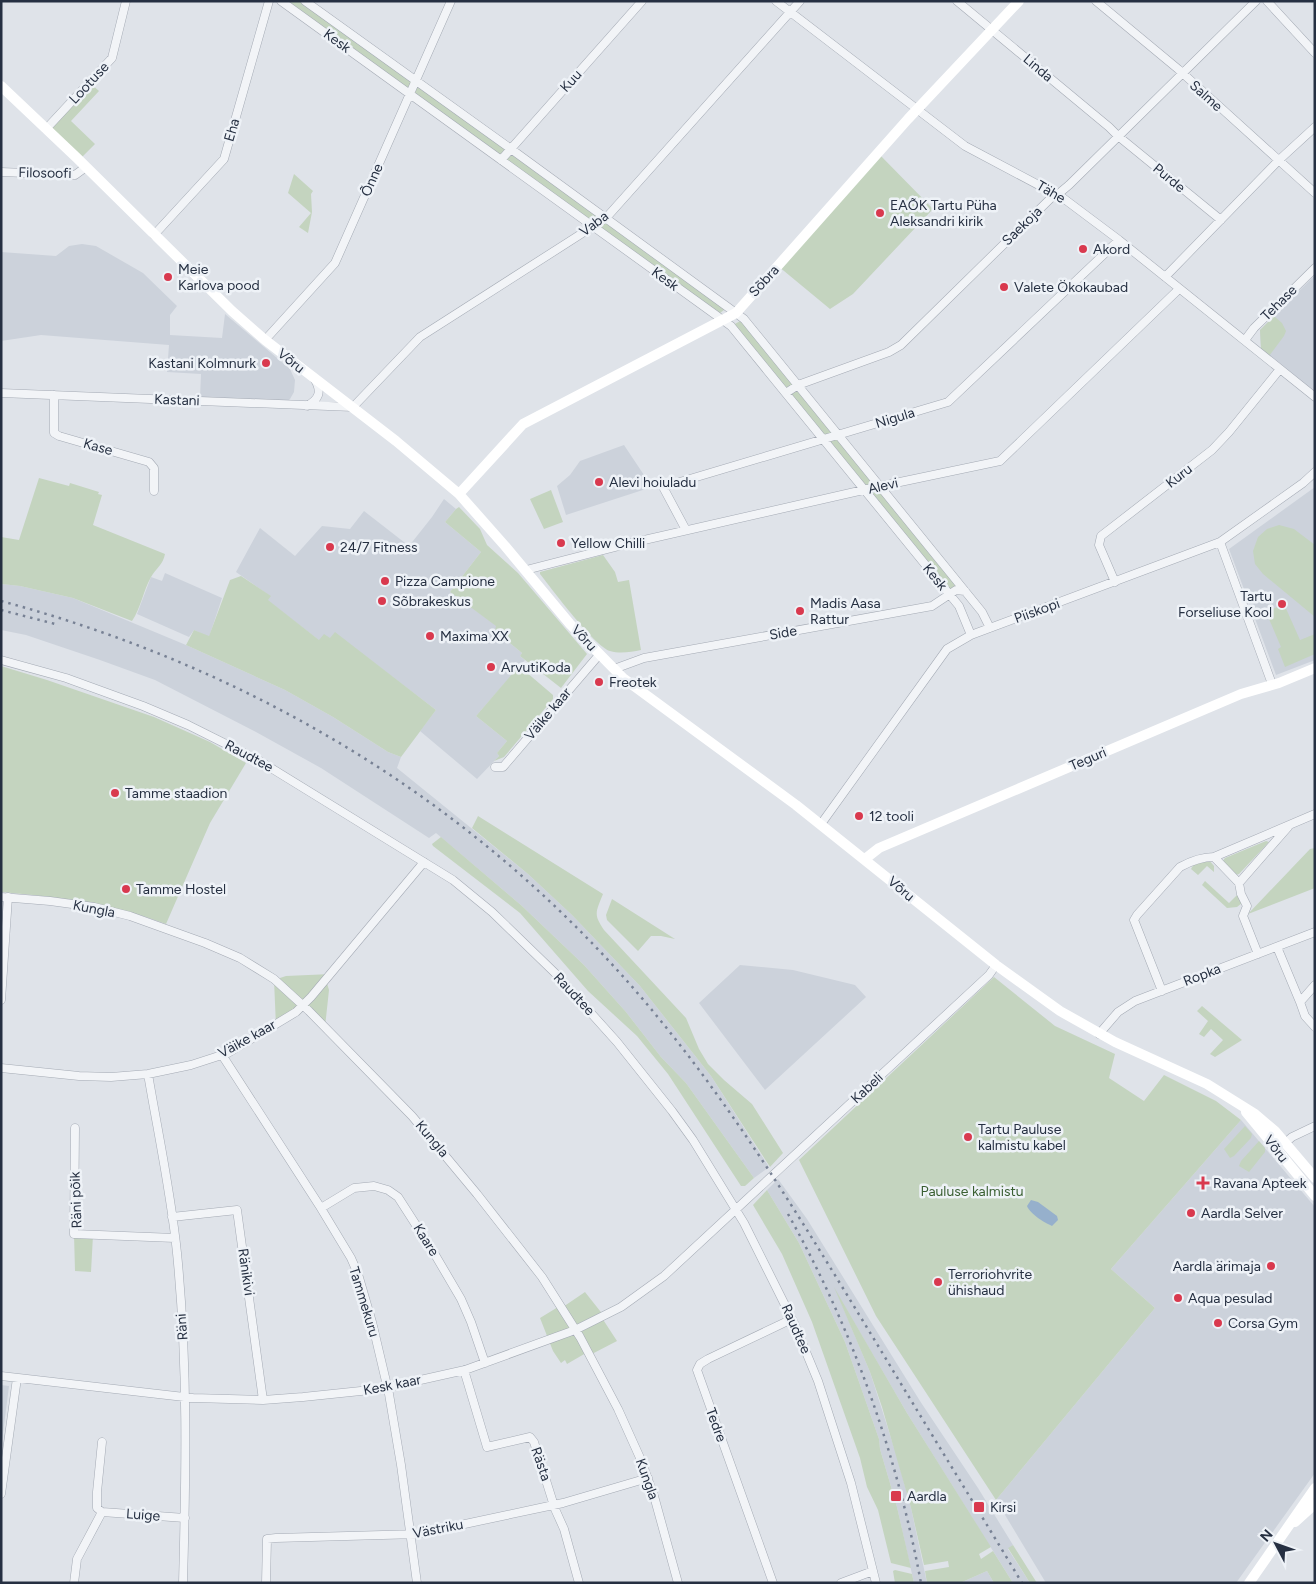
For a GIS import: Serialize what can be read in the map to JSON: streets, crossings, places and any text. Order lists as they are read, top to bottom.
{
  "streets": {
    "main road": ["Sõbra", "Võru", "Teguri"],
    "street": [
      "Kesk",
      "Linda",
      "Kuu",
      "Lootuse",
      "Salme",
      "Eha",
      "Filosoofi",
      "Purde",
      "Õnne",
      "Tähe",
      "Vaba",
      "Saekoja",
      "Tehase",
      "Kastani",
      "Nigula",
      "Kase",
      "Kuru",
      "Alevi",
      "Piiskopi",
      "Side",
      "Väike kaar",
      "Raudtee",
      "Kungla",
      "Ropka",
      "Kabeli",
      "Räni põik",
      "Kaare",
      "Ränikivi",
      "Tammekuru",
      "Räni",
      "Kesk kaar",
      "Tedre",
      "Rästa",
      "Luige",
      "Västriku"
    ]
  },
  "crossings": [
    ["Kesk", "Kuu"],
    ["Kesk", "Õnne"],
    ["Kesk", "Vaba"],
    ["Kesk", "Saekoja"],
    ["Kesk", "Sõbra"],
    ["Kesk", "Nigula"],
    ["Kesk", "Alevi"],
    ["Kesk", "Piiskopi"],
    ["Kesk", "Side"],
    ["Linda", "Purde"],
    ["Linda", "Saekoja"],
    ["Linda", "Sõbra"],
    ["Lootuse", "Võru"],
    ["Salme", "Saekoja"],
    ["Eha", "Võru"],
    ["Filosoofi", "Võru"],
    ["Purde", "Saekoja"],
    ["Õnne", "Võru"],
    ["Tähe", "Vaba"],
    ["Tähe", "Saekoja"],
    ["Tähe", "Sõbra"],
    ["Tähe", "Tehase"],
    ["Tähe", "Nigula"],
    ["Tähe", "Kuru"],
    ["Tähe", "Alevi"],
    ["Vaba", "Võru"],
    ["Vaba", "Kastani"],
    ["Sõbra", "Võru"],
    ["Võru", "Kastani"],
    ["Võru", "Alevi"],
    ["Võru", "Piiskopi"],
    ["Võru", "Side"],
    ["Võru", "Väike kaar"],
    ["Võru", "Teguri"],
    ["Võru", "Ropka"],
    ["Võru", "Kabeli"],
    ["Kastani", "Kase"],
    ["Nigula", "Alevi"],
    ["Kuru", "Piiskopi"],
    ["Väike kaar", "Raudtee"],
    ["Väike kaar", "Kungla"],
    ["Väike kaar", "Tammekuru"],
    ["Väike kaar", "Räni"],
    ["Raudtee", "Kabeli"],
    ["Raudtee", "Kesk kaar"],
    ["Raudtee", "Tedre"],
    ["Kungla", "Kesk kaar"],
    ["Kungla", "Västriku"],
    ["Kabeli", "Kesk kaar"],
    ["Räni põik", "Räni"],
    ["Kaare", "Tammekuru"],
    ["Kaare", "Kesk kaar"],
    ["Ränikivi", "Räni"],
    ["Ränikivi", "Kesk kaar"],
    ["Tammekuru", "Kesk kaar"],
    ["Tammekuru", "Västriku"],
    ["Räni", "Kesk kaar"],
    ["Räni", "Luige"],
    ["Kesk kaar", "Rästa"],
    ["Rästa", "Västriku"]
  ],
  "parks": ["Pauluse kalmistu"],
  "places": {
    "other": [
      "EAÕK Tartu Püha Aleksandri kirik",
      "Akord",
      "Meie Karlova pood",
      "Valete Ökokaubad",
      "Kastani Kolmnurk",
      "Alevi hoiuladu",
      "Yellow Chilli",
      "24/7 Fitness",
      "Pizza Campione",
      "Sõbrakeskus",
      "Tartu Forseliuse Kool",
      "Madis Aasa Rattur",
      "Maxima XX",
      "ArvutiKoda",
      "Freotek",
      "Tamme staadion",
      "12 tooli",
      "Tamme Hostel",
      "Tartu Pauluse kalmistu kabel",
      "Aardla Selver",
      "Aardla ärimaja",
      "Terroriohvrite ühishaud",
      "Aqua pesulad",
      "Corsa Gym"
    ],
    "health": ["Ravana Apteek"],
    "transit": ["Aardla", "Kirsi"]
  },
  "north": "top left"
}
